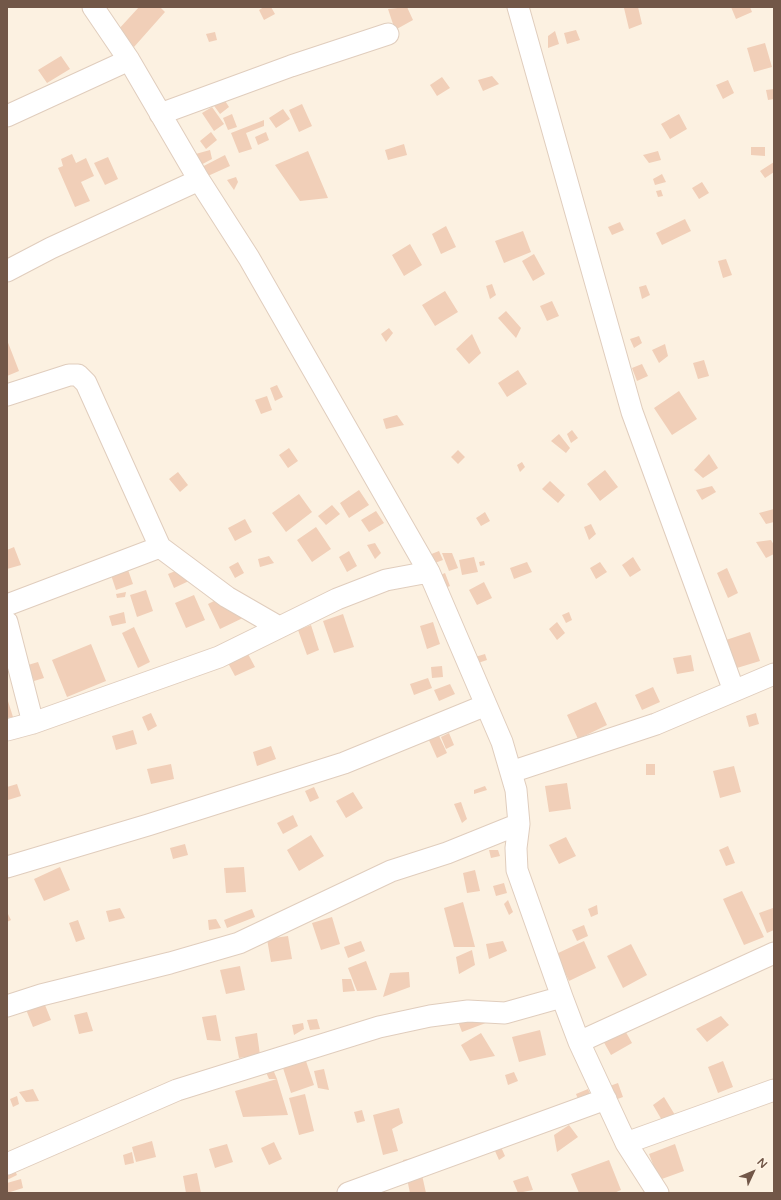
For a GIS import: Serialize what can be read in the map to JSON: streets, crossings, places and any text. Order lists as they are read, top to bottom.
{
  "north": "top right"
}
